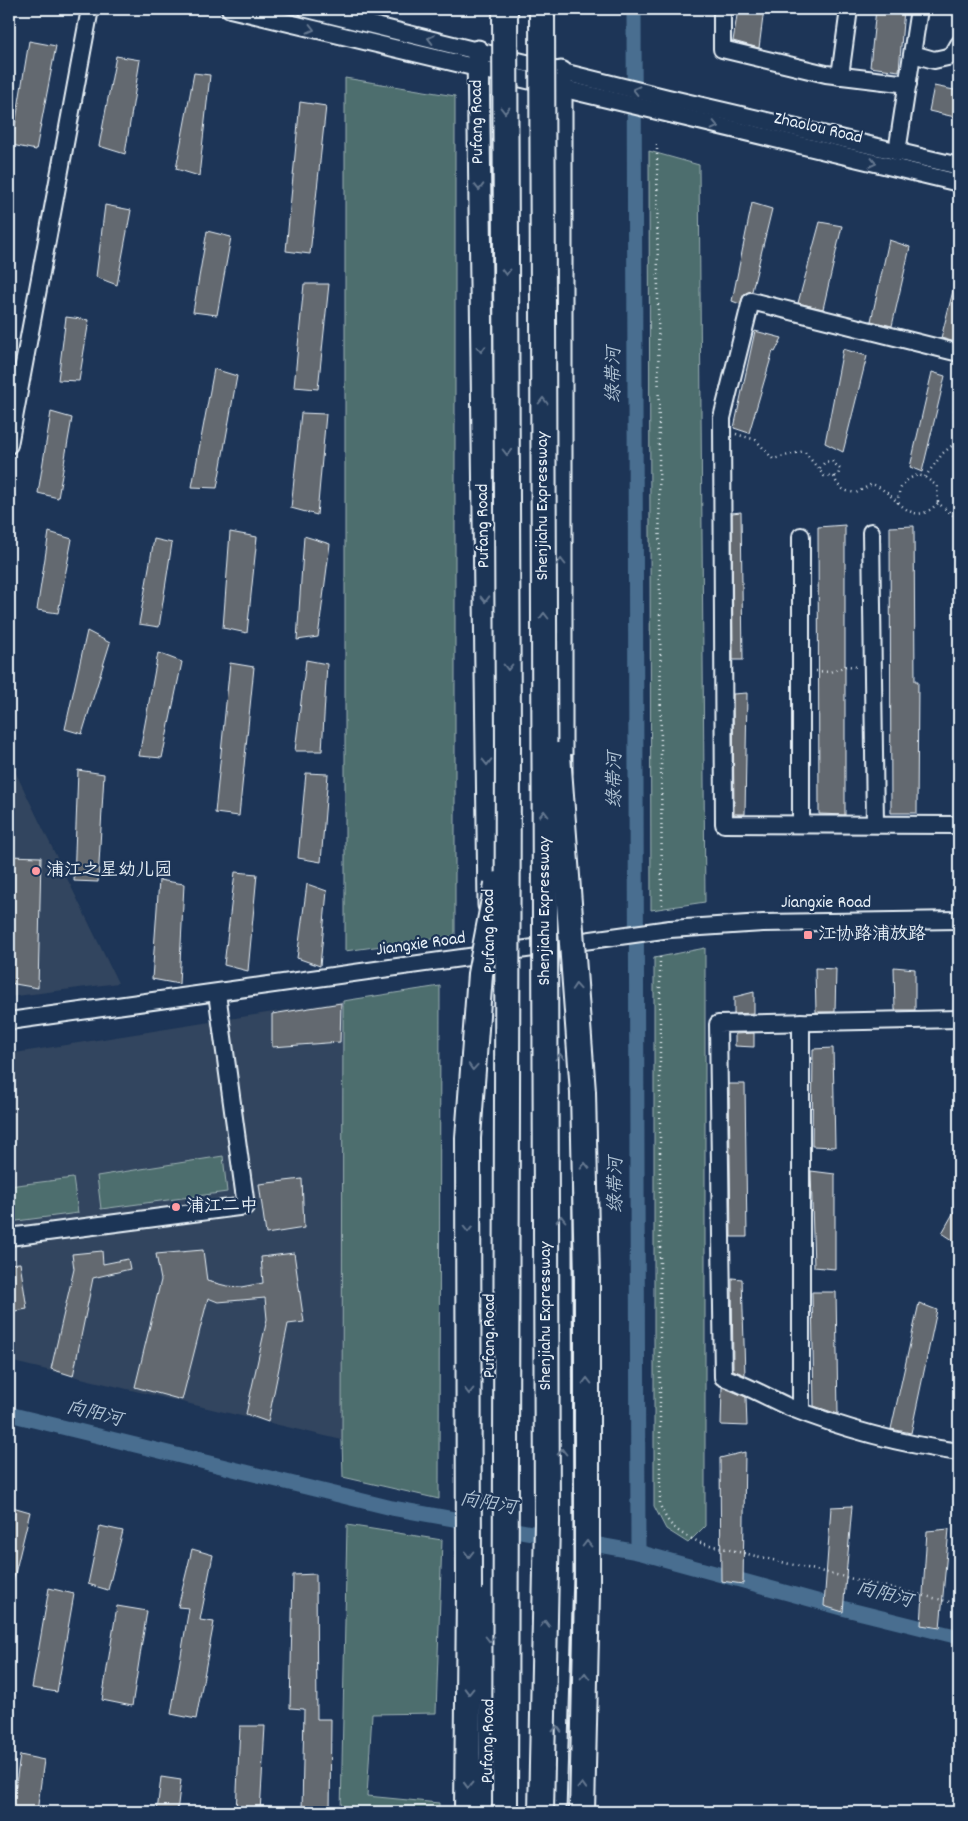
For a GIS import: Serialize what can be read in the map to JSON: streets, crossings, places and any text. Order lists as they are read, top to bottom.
{
  "streets": {
    "highway": ["Shenjiahu Expressway"],
    "main road": ["Pufang Road"],
    "street": ["Zhaolou Road", "Jiangxie Road"]
  },
  "crossings": [
    ["Pufang Road", "Jiangxie Road"]
  ],
  "water": ["绿带河", "向阳河"],
  "places": {
    "other": ["浦江之星幼儿园", "浦江二中"],
    "transit": ["江协路浦放路"]
  }
}
